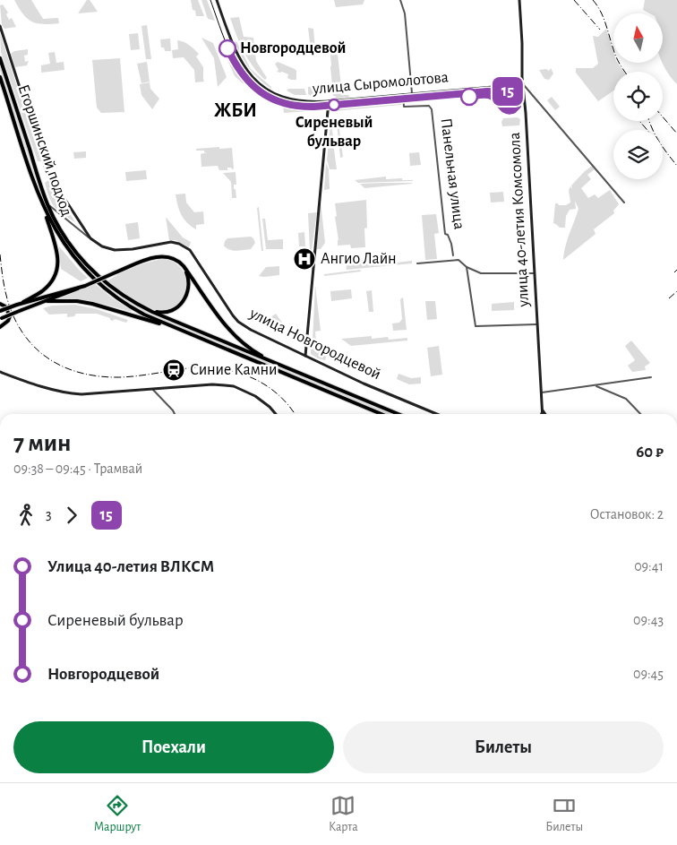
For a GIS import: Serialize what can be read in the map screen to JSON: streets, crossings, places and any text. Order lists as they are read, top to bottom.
{
  "streets": {
    "main road": ["Егоршинский подход"],
    "street": [
      "улица Сыромолотова",
      "Панельная улица",
      "улица 40-летия Комсомола",
      "улица Новгородцевой"
    ]
  },
  "crossings": [
    ["улица Сыромолотова", "Панельная улица"],
    ["улица Сыромолотова", "улица 40-летия Комсомола"]
  ],
  "districts": ["ЖБИ"],
  "places": {
    "other": ["Новгородцевой", "Сиреневый бульвар"],
    "hospital": ["Ангио Лайн"],
    "station": ["Синие Камни"]
  },
  "lines": ["tram line 15"],
  "north": "top",
  "page": {
    "on_map": "15",
    "heading": ["7 мин", "09:38 – 09:45 · Трамвай", "60 ₽"],
    "legs": ["3", "15", "Остановок: 2"],
    "list": [
      {
        "name": "Улица 40-летия ВЛКСМ",
        "value": "09:41"
      },
      {
        "name": "Сиреневый бульвар",
        "value": "09:43"
      },
      {
        "name": "Новгородцевой",
        "value": "09:45"
      }
    ],
    "buttons": ["Поехали", "Билеты"],
    "tabs": ["Маршрут", "Карта", "Билеты"]
  }
}
